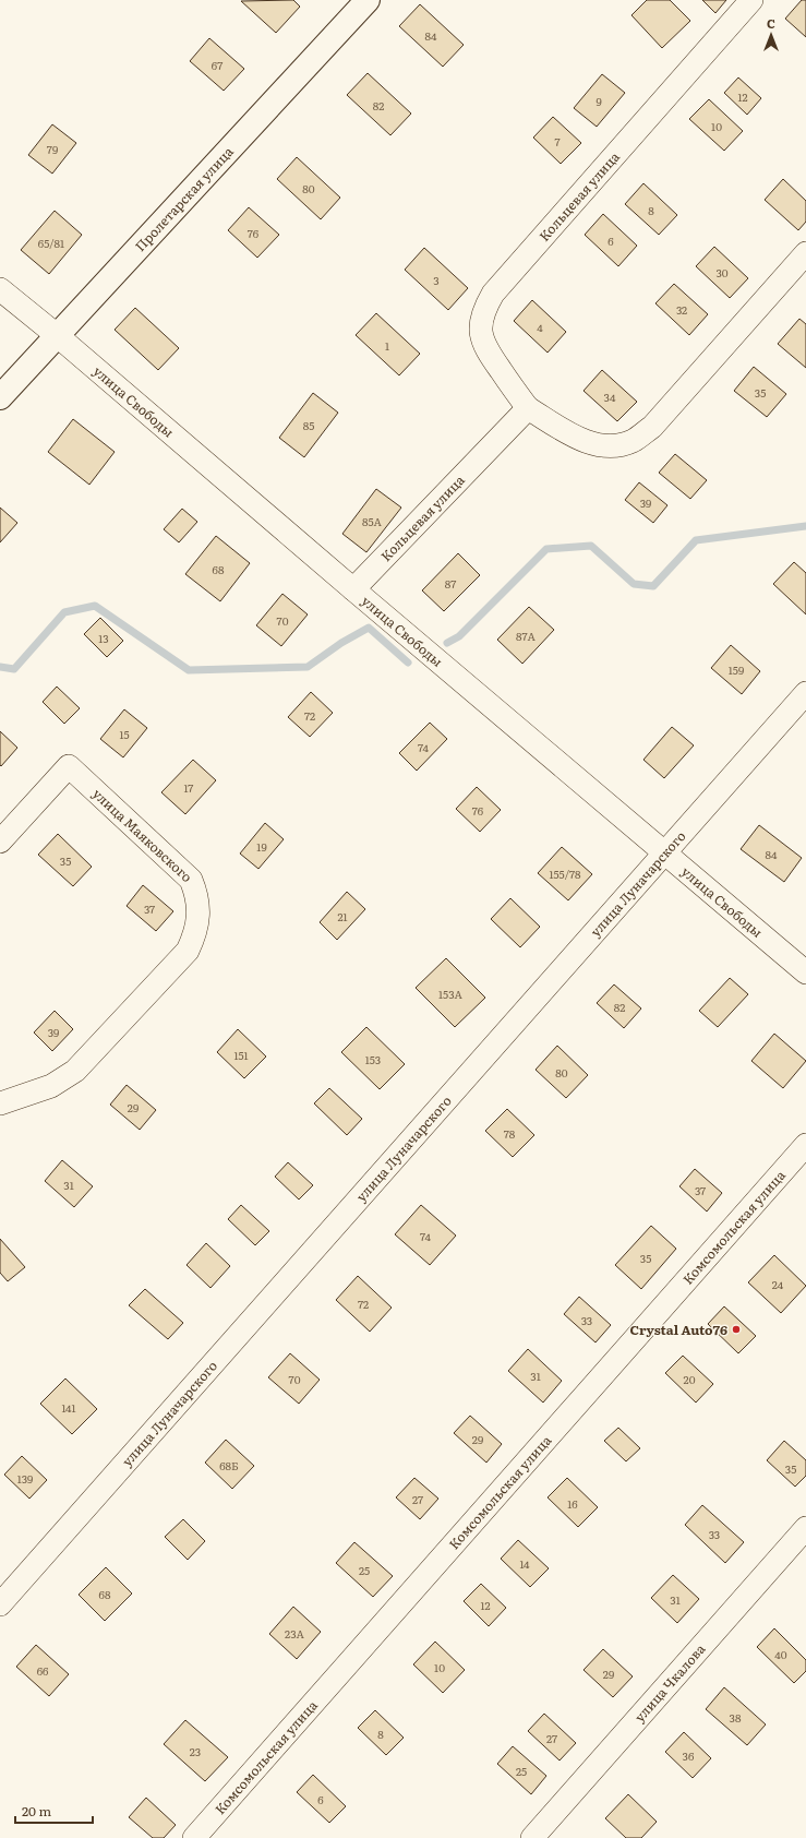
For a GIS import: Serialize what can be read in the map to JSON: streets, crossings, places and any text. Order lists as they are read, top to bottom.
{
  "streets": {
    "main road": ["Пролетарская улица"],
    "street": [
      "Кольцевая улица",
      "улица Свободы",
      "улица Маяковского",
      "улица Луначарского",
      "Комсомольская улица",
      "улица Чкалова"
    ]
  },
  "crossings": [
    ["Кольцевая улица", "улица Свободы"],
    ["Пролетарская улица", "улица Свободы"],
    ["улица Свободы", "улица Луначарского"]
  ],
  "places": ["Crystal Auto76"],
  "house_numbers": [
    "84",
    "67",
    "12",
    "9",
    "82",
    "10",
    "7",
    "79",
    "80",
    "8",
    "76",
    "6",
    "65/81",
    "30",
    "3",
    "32",
    "4",
    "1",
    "35",
    "34",
    "85",
    "39",
    "85А",
    "68",
    "87",
    "70",
    "87А",
    "13",
    "159",
    "72",
    "15",
    "74",
    "17",
    "76",
    "19",
    "84",
    "35",
    "155/78",
    "37",
    "21",
    "153А",
    "82",
    "39",
    "151",
    "153",
    "80",
    "29",
    "78",
    "31",
    "37",
    "74",
    "35",
    "24",
    "72",
    "33",
    "31",
    "70",
    "20",
    "141",
    "29",
    "68Б",
    "35",
    "139",
    "27",
    "16",
    "33",
    "14",
    "25",
    "68",
    "31",
    "12",
    "23А",
    "40",
    "10",
    "66",
    "29",
    "38",
    "8",
    "27",
    "23",
    "36",
    "25",
    "6"
  ],
  "scale_bar": "20 m",
  "north": "top"
}
